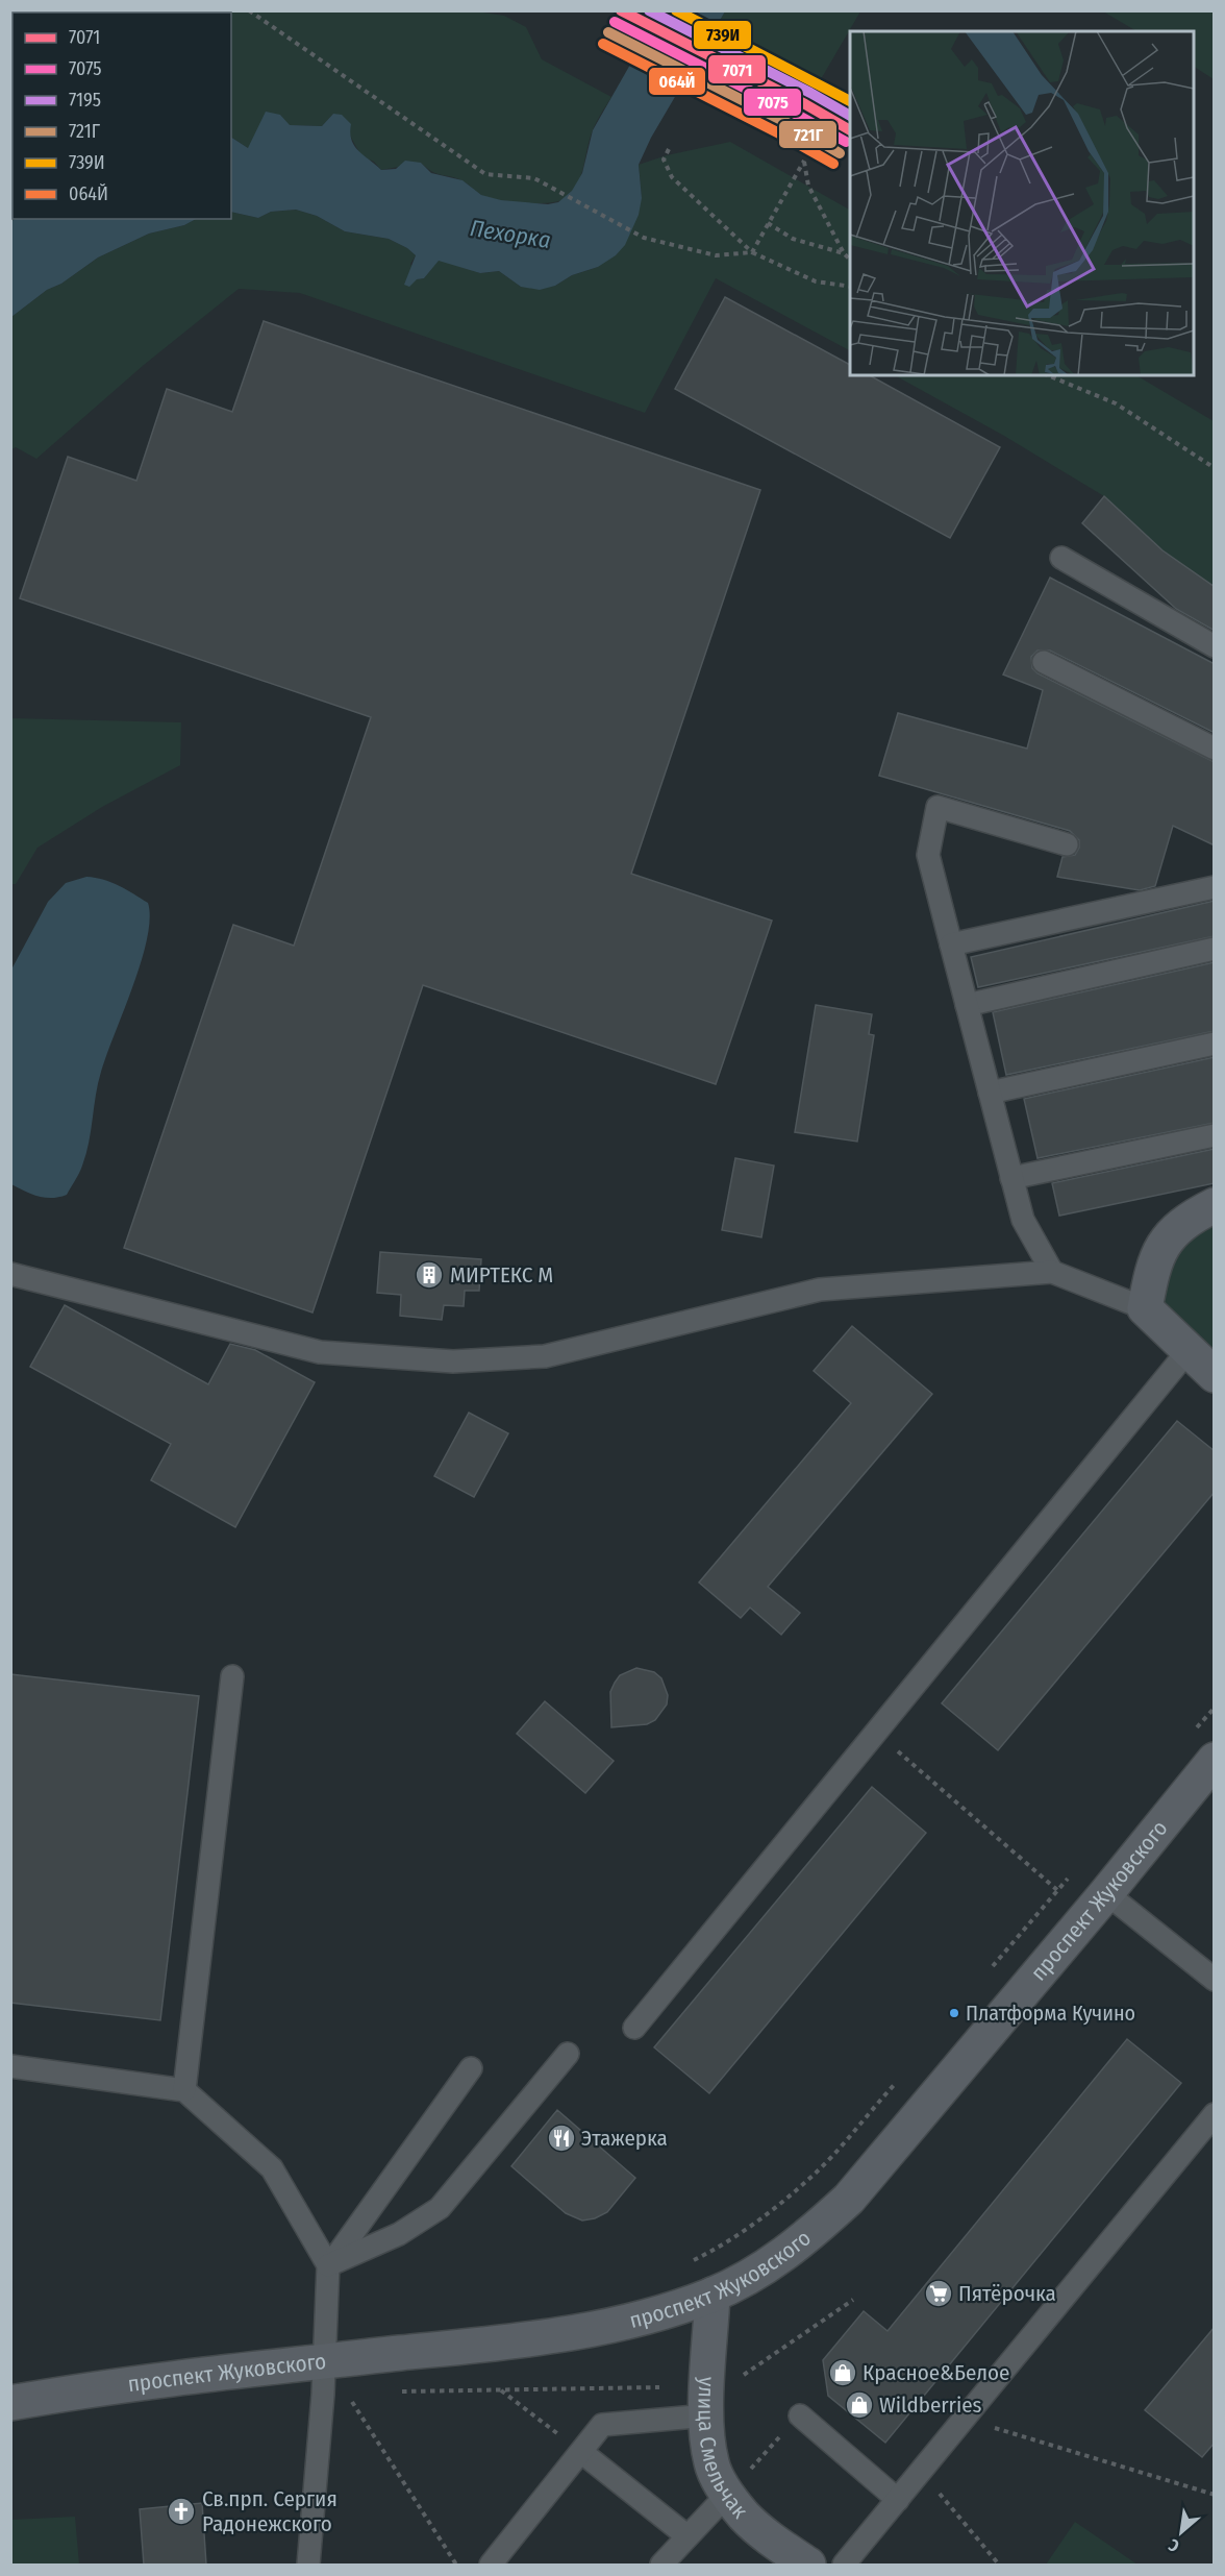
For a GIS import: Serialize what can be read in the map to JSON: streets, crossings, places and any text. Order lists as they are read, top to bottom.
{
  "streets": {
    "main road": ["проспект Жуковского", "улица Смельчак"]
  },
  "crossings": [
    ["проспект Жуковского", "улица Смельчак"]
  ],
  "water": ["Пехорка"],
  "places": {
    "building": ["МИРТЕКС М"],
    "other": ["Платформа Кучино"],
    "restaurant": ["Этажерка"],
    "supermarket": ["Пятёрочка"],
    "shop": ["Красное&Белое", "Wildberries"],
    "church": ["Св.прп. Сергия Радонежского"]
  },
  "lines": [
    "transit line 7071",
    "transit line 7195",
    "transit line 739И",
    "transit line 7075",
    "transit line 721Г",
    "transit line 064Й"
  ],
  "legend": [
    "7071",
    "7075",
    "7195",
    "721Г",
    "739И",
    "064Й"
  ],
  "north": "bottom left"
}
